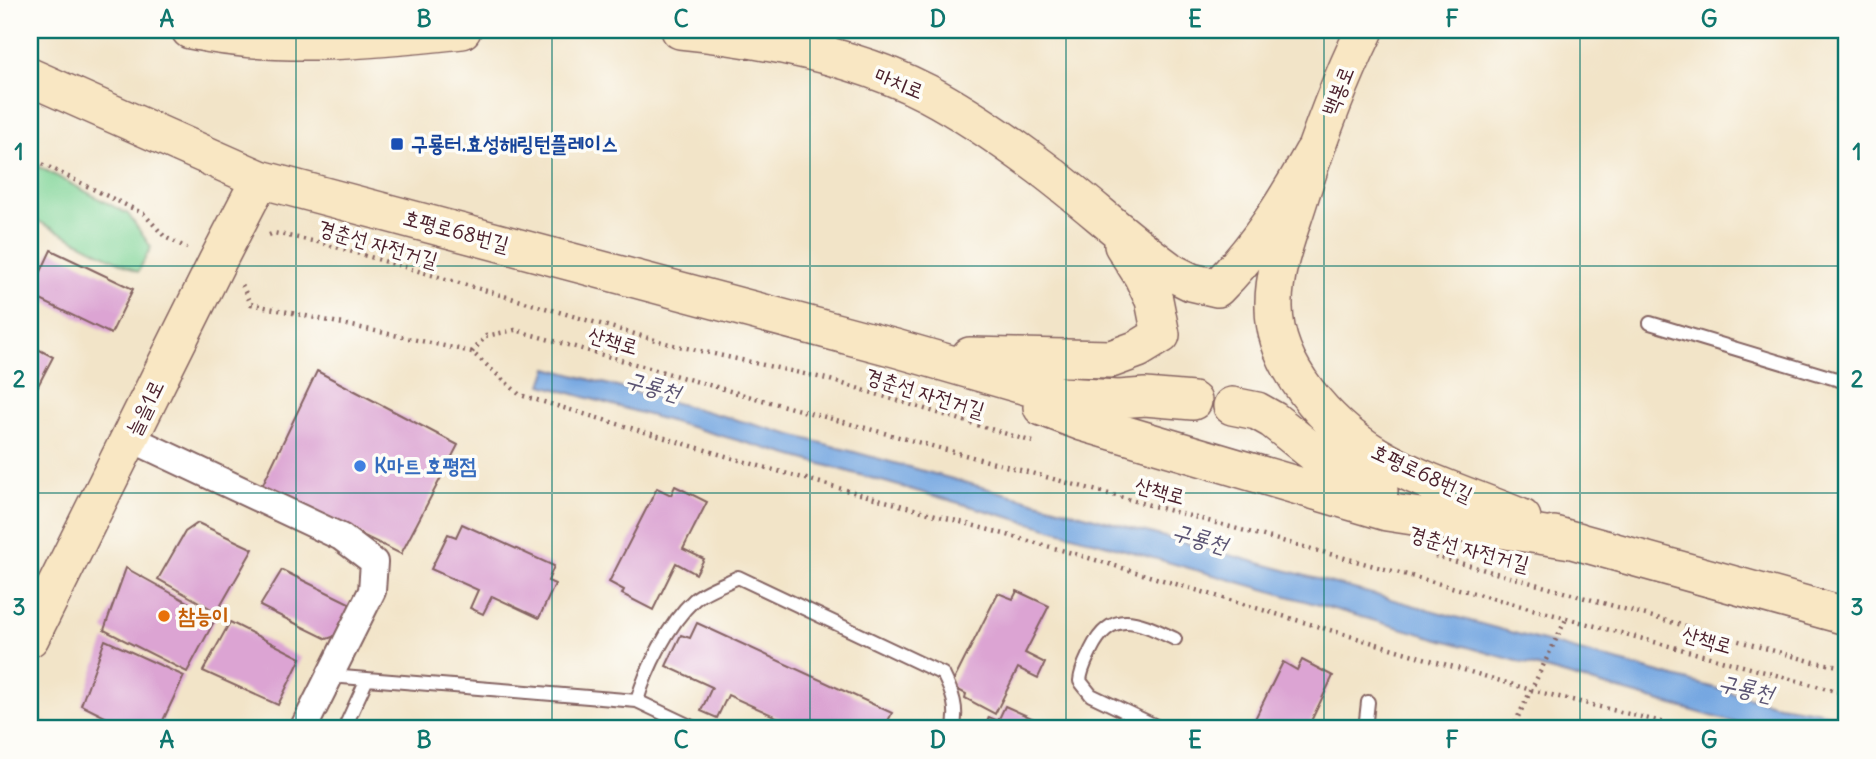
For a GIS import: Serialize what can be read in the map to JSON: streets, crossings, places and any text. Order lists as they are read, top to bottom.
{
  "streets": {
    "street": [
      "마치로",
      "백봉로",
      "호평로68번길",
      "늘을1로"
    ],
    "path": ["경춘선 자전거길", "산책로"]
  },
  "crossings": [
    ["마치로", "호평로68번길"],
    ["호평로68번길", "늘을1로"]
  ],
  "water": ["구룡천"],
  "places": {
    "transit": ["구룡터.효성해링턴플레이스"],
    "other": ["K마트 호평점", "참능이"]
  },
  "grid": {
    "columns": [
      "A",
      "B",
      "C",
      "D",
      "E",
      "F",
      "G"
    ],
    "rows": ["1", "2", "3"]
  }
}
